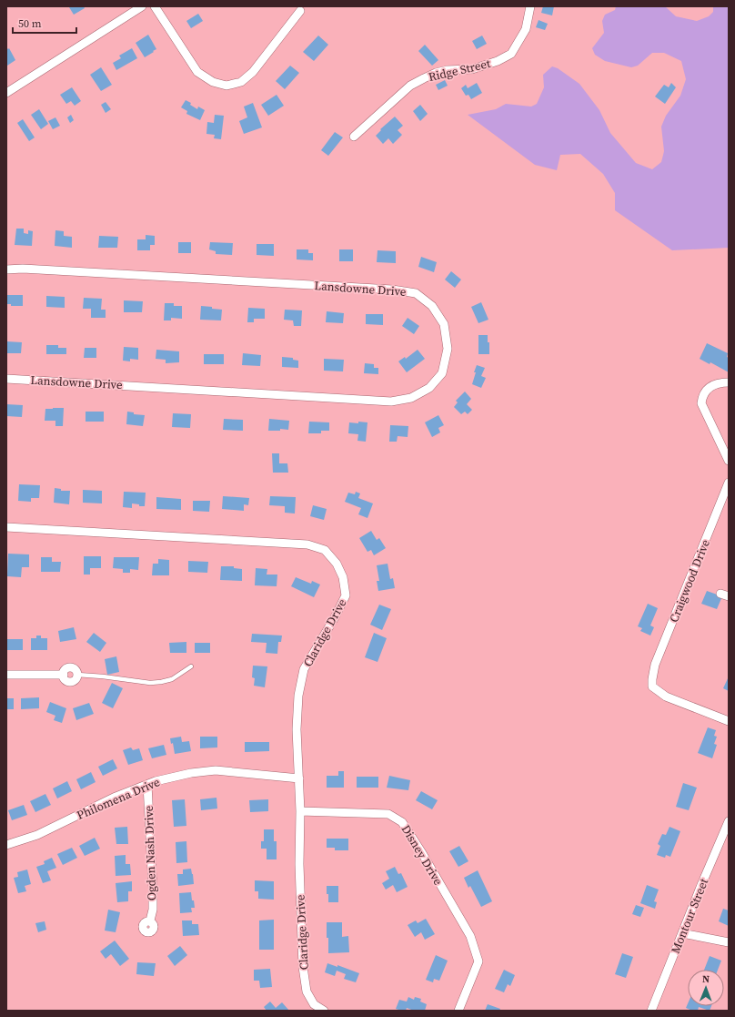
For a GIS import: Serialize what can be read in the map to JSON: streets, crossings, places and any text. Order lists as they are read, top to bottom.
{
  "streets": {
    "street": [
      "Ridge Street",
      "Lansdowne Drive",
      "Craigwood Drive",
      "Claridge Drive",
      "Philomena Drive",
      "Ogden Nash Drive",
      "Disney Drive",
      "Montour Street"
    ]
  },
  "crossings": [
    ["Claridge Drive", "Philomena Drive"],
    ["Claridge Drive", "Disney Drive"],
    ["Philomena Drive", "Ogden Nash Drive"]
  ],
  "scale_bar": "50 m",
  "north": "top"
}
